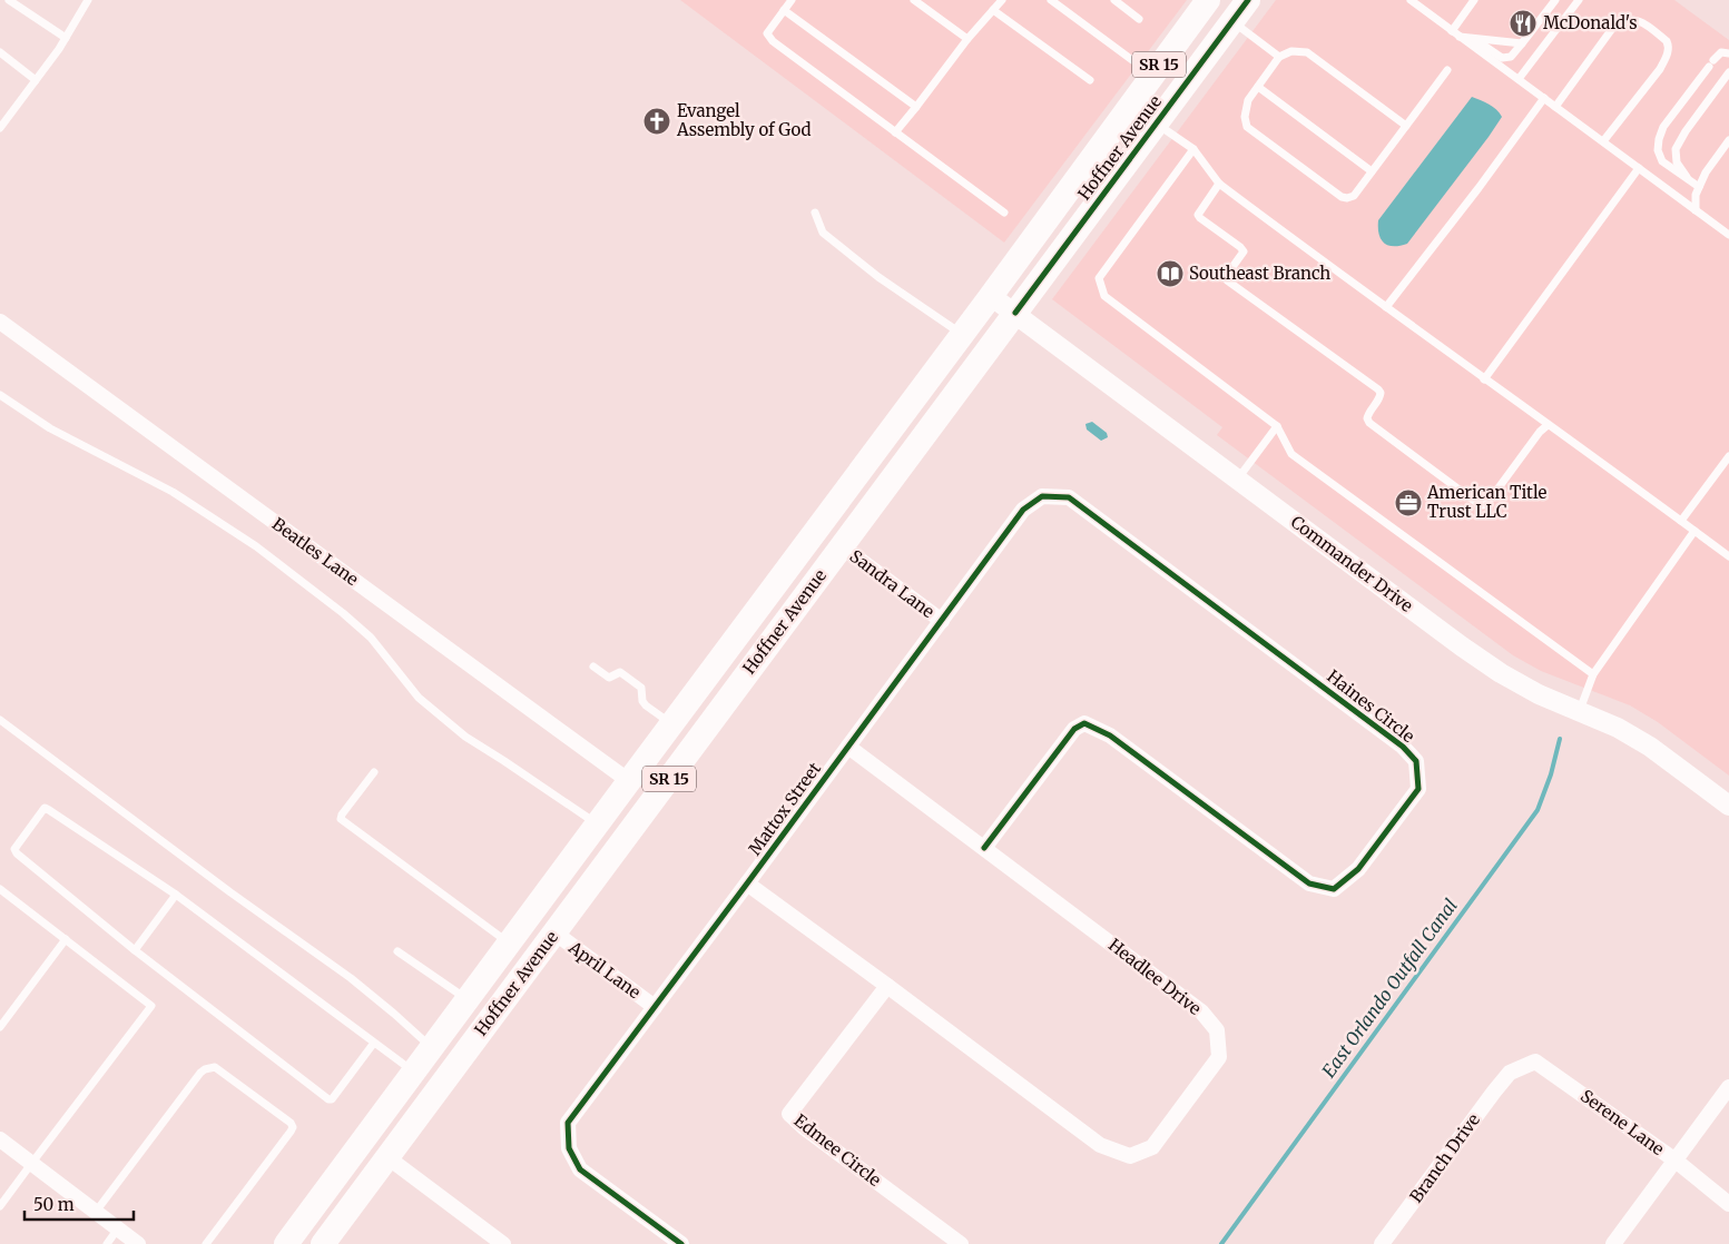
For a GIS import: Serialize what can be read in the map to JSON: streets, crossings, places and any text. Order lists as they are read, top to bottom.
{
  "streets": {
    "main road": ["SR 15", "Hoffner Avenue"],
    "street": [
      "Beatles Lane",
      "Commander Drive",
      "Sandra Lane",
      "Haines Circle",
      "Mattox Street",
      "April Lane",
      "Headlee Drive",
      "Serene Lane",
      "Edmee Circle",
      "Branch Drive"
    ]
  },
  "crossings": [
    ["Hoffner Avenue", "Beatles Lane"],
    ["Hoffner Avenue", "Commander Drive"],
    ["Hoffner Avenue", "Sandra Lane"],
    ["Hoffner Avenue", "April Lane"],
    ["Sandra Lane", "Mattox Street"],
    ["Haines Circle", "Mattox Street"],
    ["Haines Circle", "Headlee Drive"],
    ["Mattox Street", "April Lane"],
    ["Mattox Street", "Headlee Drive"],
    ["Headlee Drive", "Edmee Circle"],
    ["Serene Lane", "Branch Drive"]
  ],
  "water": ["East Orlando Outfall Canal"],
  "places": {
    "restaurant": ["McDonald's"],
    "church": ["Evangel Assembly of God"],
    "library": ["Southeast Branch"],
    "office": ["American Title Trust LLC"]
  },
  "scale_bar": "50 m"
}
